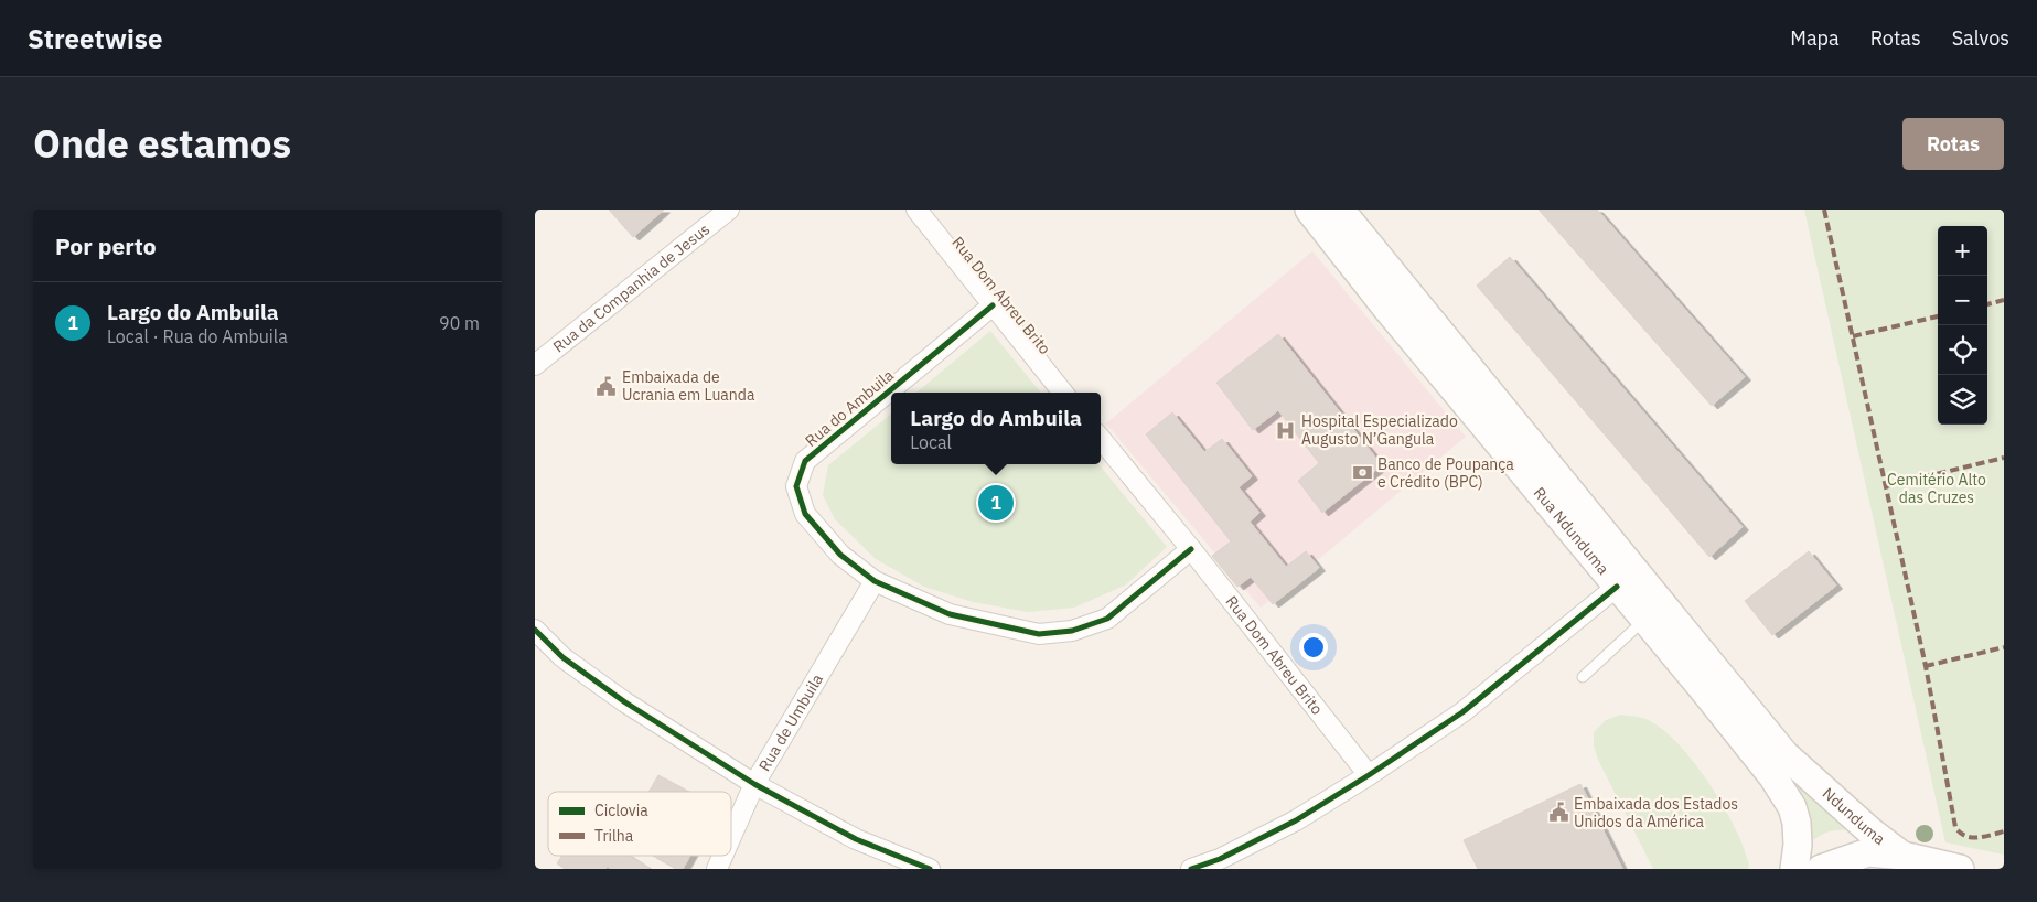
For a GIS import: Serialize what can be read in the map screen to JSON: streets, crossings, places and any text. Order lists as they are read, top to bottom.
{
  "streets": {
    "main road": ["Rua Ndunduma", "Ndunduma"],
    "street": [
      "Rua da Companhia de Jesus",
      "Rua Dom Abreu Brito",
      "Rua do Ambuila",
      "Rua de Umbuila"
    ]
  },
  "crossings": [
    ["Rua Dom Abreu Brito", "Rua do Ambuila"],
    ["Rua do Ambuila", "Rua de Umbuila"],
    ["Rua Ndunduma", "Ndunduma"]
  ],
  "parks": ["Cemitério Alto das Cruzes"],
  "places": {
    "public building": ["Embaixada de Ucrania em Luanda", "Embaixada dos Estados Unidos da América"],
    "hospital": ["Hospital Especializado Augusto N’Gangula"],
    "bank": ["Banco de Poupança e Crédito (BPC)"]
  },
  "legend": ["Ciclovia", "Trilha"],
  "page": {
    "header": "Streetwise",
    "nav": ["Mapa", "Rotas", "Salvos"],
    "title": "Onde estamos",
    "buttons": "Rotas",
    "heading": "Por perto",
    "map_buttons": ["+", "−"],
    "list": [
      {
        "mark": "1",
        "name": "Largo do Ambuila",
        "note": "Local · Rua do Ambuila",
        "value": "90 m"
      }
    ],
    "popup": ["Largo do Ambuila", "Local"],
    "pins": "1"
  }
}
